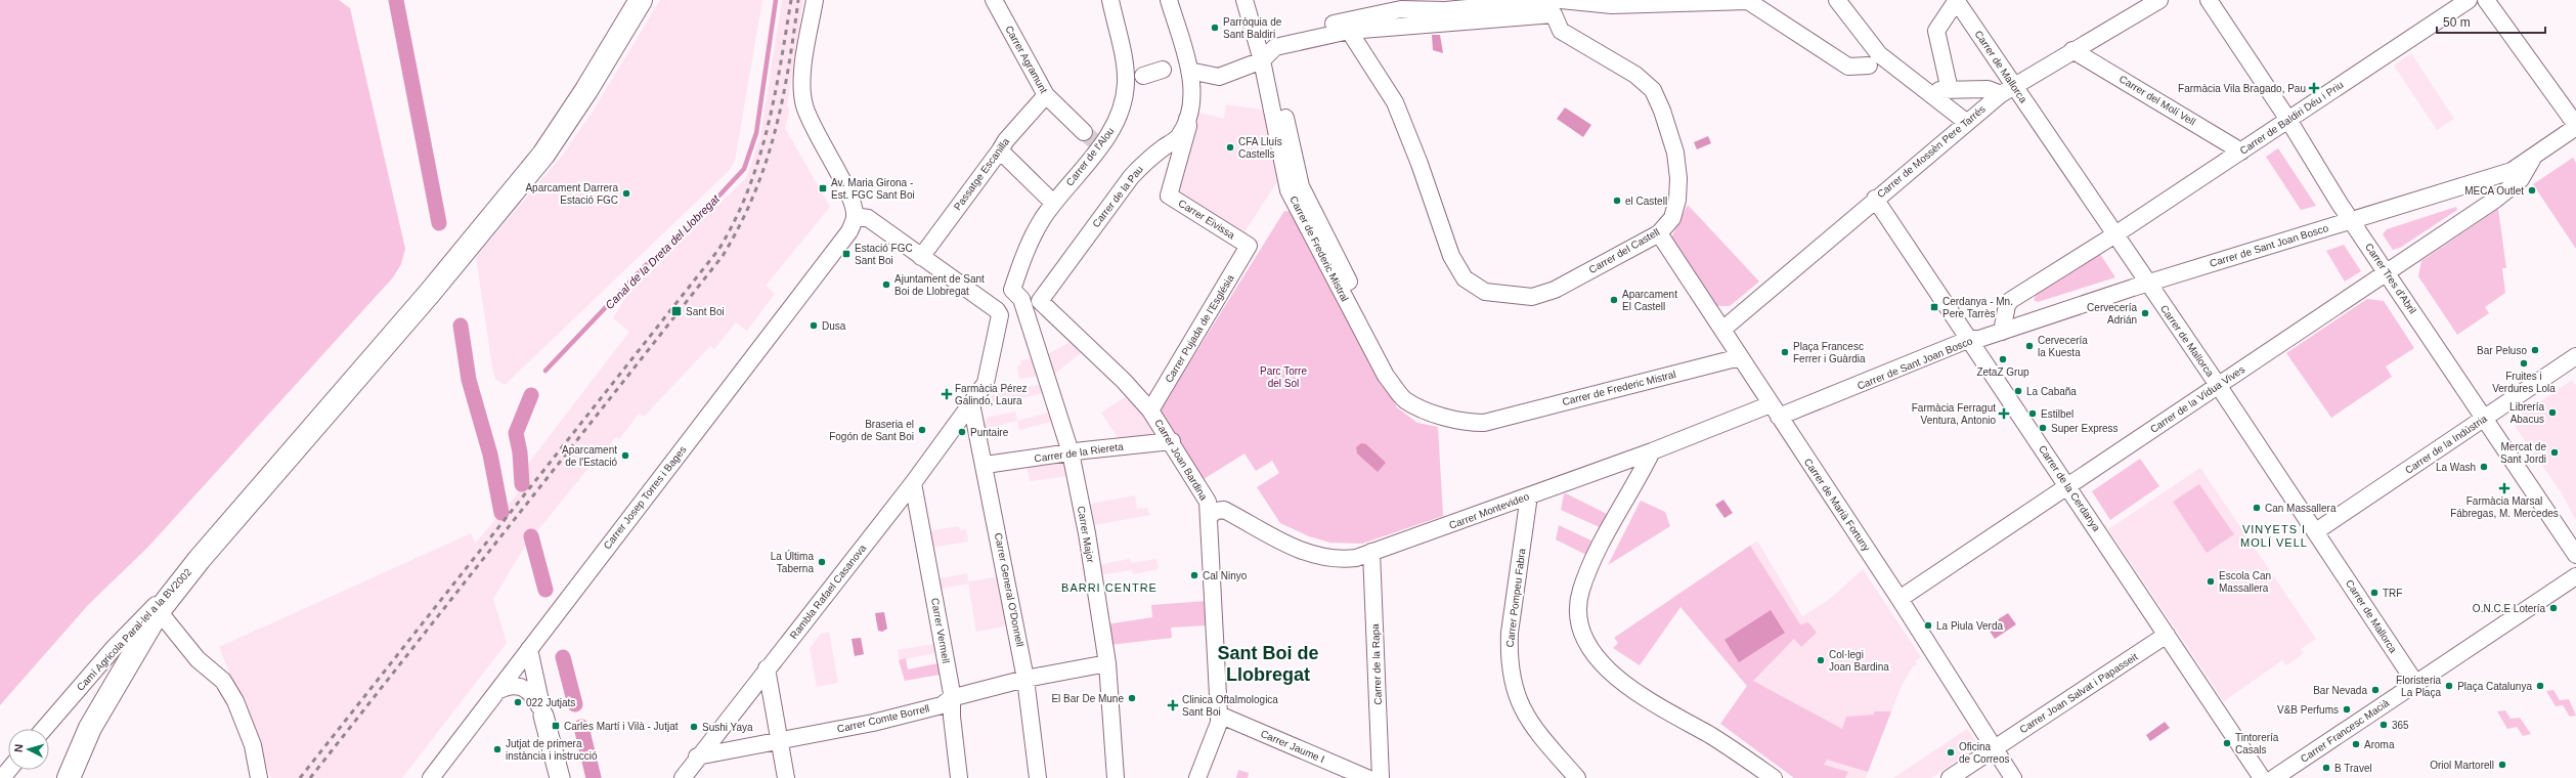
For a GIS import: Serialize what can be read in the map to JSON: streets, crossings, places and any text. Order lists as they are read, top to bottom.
{
  "streets": {
    "street": [
      "Carrer Agramunt",
      "Carrer de Mallorca",
      "Carrer del Molí Vell",
      "Carrer de Baldiri Déu i Priu",
      "Carrer de Mossèn Pere Tarrés",
      "Carrer de l'Alou",
      "Passatge Escanilla",
      "Carrer de la Pau",
      "Carrer Eivissa",
      "Carrer de Sant Joan Bosco",
      "Carrer de Frederic Mistral",
      "Carrer del Castell",
      "Carrer Tres d'Abril",
      "Carrer Pujada de l'Església",
      "Carrer de la Vídua Vives",
      "Carrer de la Indústria",
      "Carrer de la Riereta",
      "Carrer Joan Bardina",
      "Carrer de la Cerdanya",
      "Carrer Josep Torres i Bages",
      "Carrer de Marià Fortuny",
      "Carrer Montevideo",
      "Carrer Major",
      "Carrer General O'Donnell",
      "Rambla Rafael Casanova",
      "Carrer Pompeu Fabra",
      "Camí Agricola Paral·lel a la BV2002",
      "Carrer Vermell",
      "Carrer de la Rapa",
      "Carrer Joan Salvat i Papasseit",
      "Carrer Comte Borrell",
      "Carrer Francesc Macià",
      "Carrer Jaume I"
    ]
  },
  "crossings": [
    ["Carrer Agramunt", "Passatge Escanilla"],
    ["Carrer de Mallorca", "Carrer de Baldiri Déu i Priu"],
    ["Carrer de Mallorca", "Carrer de Mossèn Pere Tarrés"],
    ["Carrer de Mallorca", "Carrer de Sant Joan Bosco"],
    ["Carrer de Mallorca", "Carrer de la Vídua Vives"],
    ["Carrer de Mallorca", "Carrer de la Indústria"],
    ["Carrer de Mallorca", "Carrer Francesc Macià"],
    ["Carrer del Molí Vell", "Carrer de Baldiri Déu i Priu"],
    ["Carrer del Molí Vell", "Carrer de Mossèn Pere Tarrés"],
    ["Carrer de Baldiri Déu i Priu", "Carrer Tres d'Abril"],
    ["Carrer de Mossèn Pere Tarrés", "Carrer de la Cerdanya"],
    ["Carrer de Mossèn Pere Tarrés", "Carrer de Marià Fortuny"],
    ["Carrer de l'Alou", "Carrer Major"],
    ["Carrer de la Pau", "Carrer Eivissa"],
    ["Carrer de la Pau", "Carrer Joan Bardina"],
    ["Carrer Eivissa", "Carrer Pujada de l'Església"],
    ["Carrer de Sant Joan Bosco", "Carrer Tres d'Abril"],
    ["Carrer de Sant Joan Bosco", "Carrer de la Vídua Vives"],
    ["Carrer de Sant Joan Bosco", "Carrer de la Cerdanya"],
    ["Carrer de Sant Joan Bosco", "Carrer de Marià Fortuny"],
    ["Carrer de Sant Joan Bosco", "Carrer Montevideo"],
    ["Carrer de Frederic Mistral", "Carrer de Marià Fortuny"],
    ["Carrer del Castell", "Carrer de Marià Fortuny"],
    ["Carrer Tres d'Abril", "Carrer de la Vídua Vives"],
    ["Carrer Tres d'Abril", "Carrer de la Indústria"],
    ["Carrer Pujada de l'Església", "Carrer Joan Bardina"],
    ["Carrer de la Vídua Vives", "Carrer de la Cerdanya"],
    ["Carrer de la Vídua Vives", "Carrer de Marià Fortuny"],
    ["Carrer de la Riereta", "Carrer Joan Bardina"],
    ["Carrer de la Riereta", "Carrer Major"],
    ["Carrer de la Riereta", "Carrer General O'Donnell"],
    ["Carrer Joan Bardina", "Carrer Montevideo"],
    ["Carrer Joan Bardina", "Carrer Jaume I"],
    ["Carrer de la Cerdanya", "Carrer Joan Salvat i Papasseit"],
    ["Carrer de Marià Fortuny", "Carrer Montevideo"],
    ["Carrer de Marià Fortuny", "Carrer Joan Salvat i Papasseit"],
    ["Carrer Montevideo", "Carrer Pompeu Fabra"],
    ["Carrer Montevideo", "Carrer de la Rapa"],
    ["Carrer Major", "Carrer Comte Borrell"],
    ["Carrer General O'Donnell", "Rambla Rafael Casanova"],
    ["Carrer General O'Donnell", "Carrer Comte Borrell"],
    ["Rambla Rafael Casanova", "Carrer Vermell"],
    ["Rambla Rafael Casanova", "Carrer Comte Borrell"],
    ["Carrer Vermell", "Carrer Comte Borrell"]
  ],
  "districts": ["VINYETS I MOLÍ VELL", "BARRI CENTRE", "Sant Boi de Llobregat"],
  "water": ["Canal de la Dreta del Llobregat"],
  "parks": ["Parc Torre del Sol"],
  "places": {
    "other": [
      "Parròquia de Sant Baldiri",
      "CFA Lluís Castells",
      "MECA Outlet",
      "Aparcament Darrera Estació FGC",
      "el Castell",
      "Ajuntament de Sant Boi de Llobregat",
      "Aparcament El Castell",
      "Cervecería Adrián",
      "Dusa",
      "Cervecería la Kuesta",
      "Bar Peluso",
      "Plaça Francesc Ferrer i Guàrdia",
      "ZetaZ Grup",
      "Fruites i Verdures Lola",
      "La Cabaña",
      "Librería Abacus",
      "Estilbel",
      "Super Express",
      "Braseria el Fogón de Sant Boi",
      "Puntaire",
      "Mercat de Sant Jordi",
      "Aparcament de l'Estació",
      "La Wash",
      "Can Massallera",
      "La Última Taberna",
      "Cal Ninyo",
      "Escola Can Massallera",
      "TRF",
      "O.N.C.E Lotería",
      "La Piula Verda",
      "Col·legi Joan Bardina",
      "Floristeria La Plaça",
      "Plaça Catalunya",
      "Bar Nevada",
      "El Bar De Mune",
      "022 Jutjats",
      "V&B Perfums",
      "365",
      "Sushi Yaya",
      "Tintorería Casals",
      "Aroma",
      "Jutjat de primera instància i instrucció",
      "Oficina de Correos",
      "Oriol Martorell",
      "B Travel"
    ],
    "health": [
      "Farmàcia Vila Bragado, Pau",
      "Farmàcia Pérez Galindo, Laura",
      "Farmàcia Ferragut Ventura, Antonio",
      "Farmàcia Marsal Fábregas, M. Mercedes",
      "Clinica Oftalmologica Sant Boi"
    ],
    "transit": [
      "Av. Maria Girona - Est. FGC Sant Boi",
      "Estació FGC Sant Boi",
      "Cerdanya - Mn. Pere Tarrès",
      "Sant Boi",
      "Carles Martí i Vilà - Jutjat"
    ]
  },
  "scale_bar": "50 m",
  "north": "left"
}
